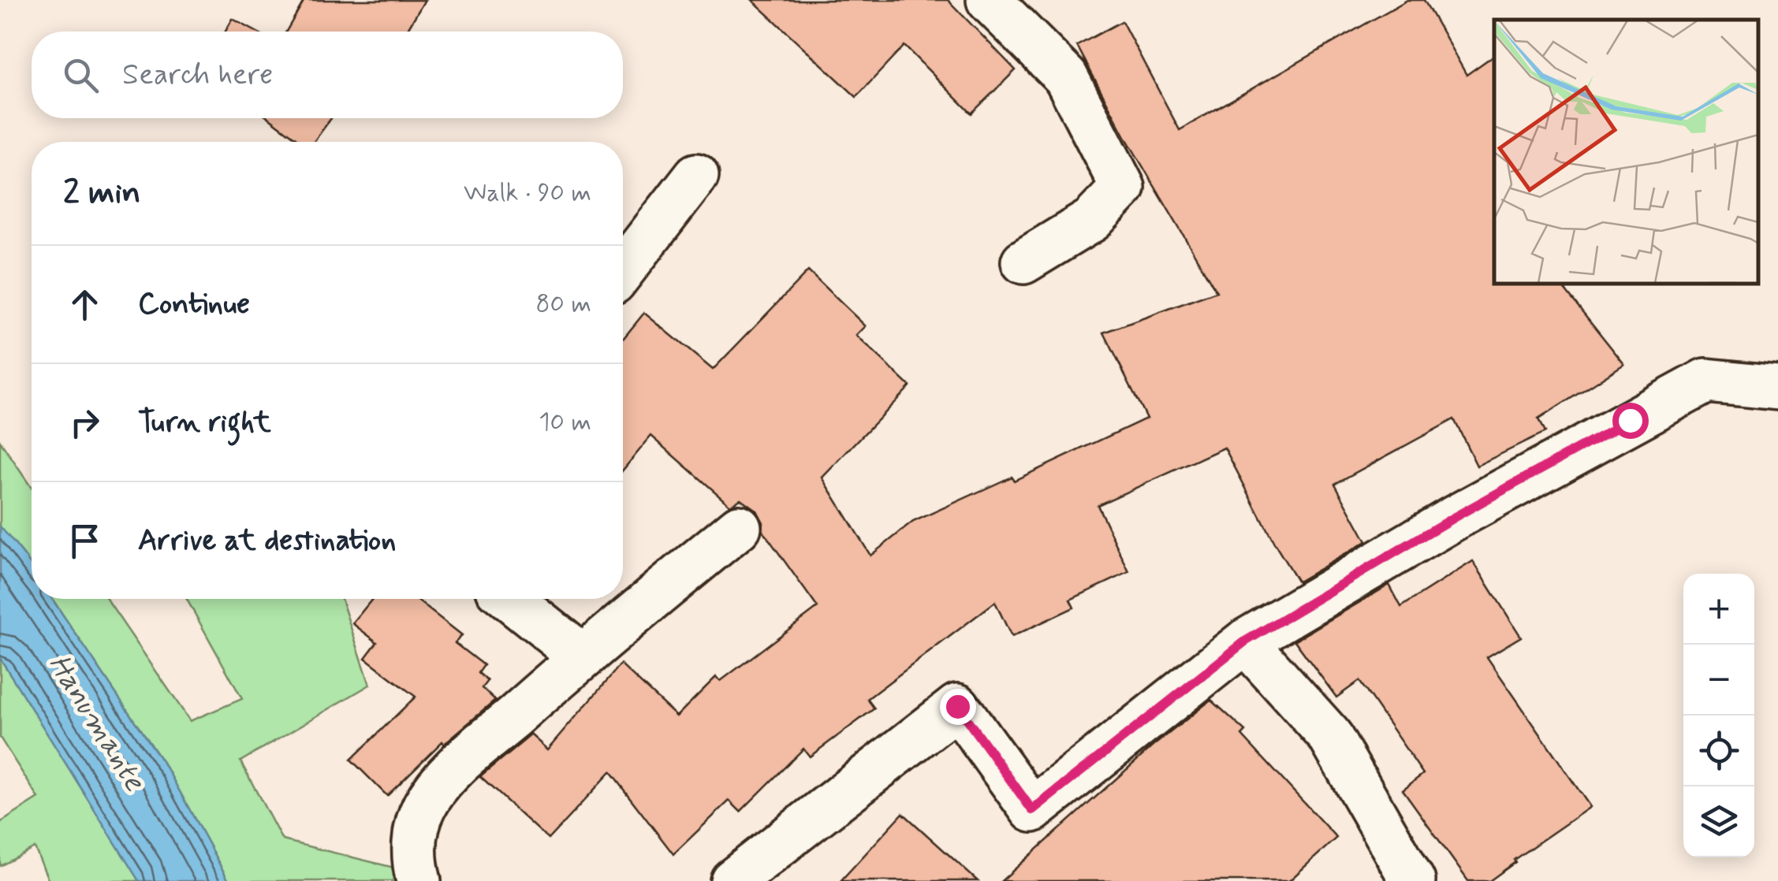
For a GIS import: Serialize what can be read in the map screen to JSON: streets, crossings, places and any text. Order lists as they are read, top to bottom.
{
  "water": ["Hanumante"],
  "page": {
    "search": "Search here",
    "heading": ["2 min", "Walk · 90 m"],
    "list": [
      ["Continue", "80 m"],
      ["Turn right", "10 m"],
      "Arrive at destination"
    ],
    "map_buttons": ["+", "−"]
  }
}
